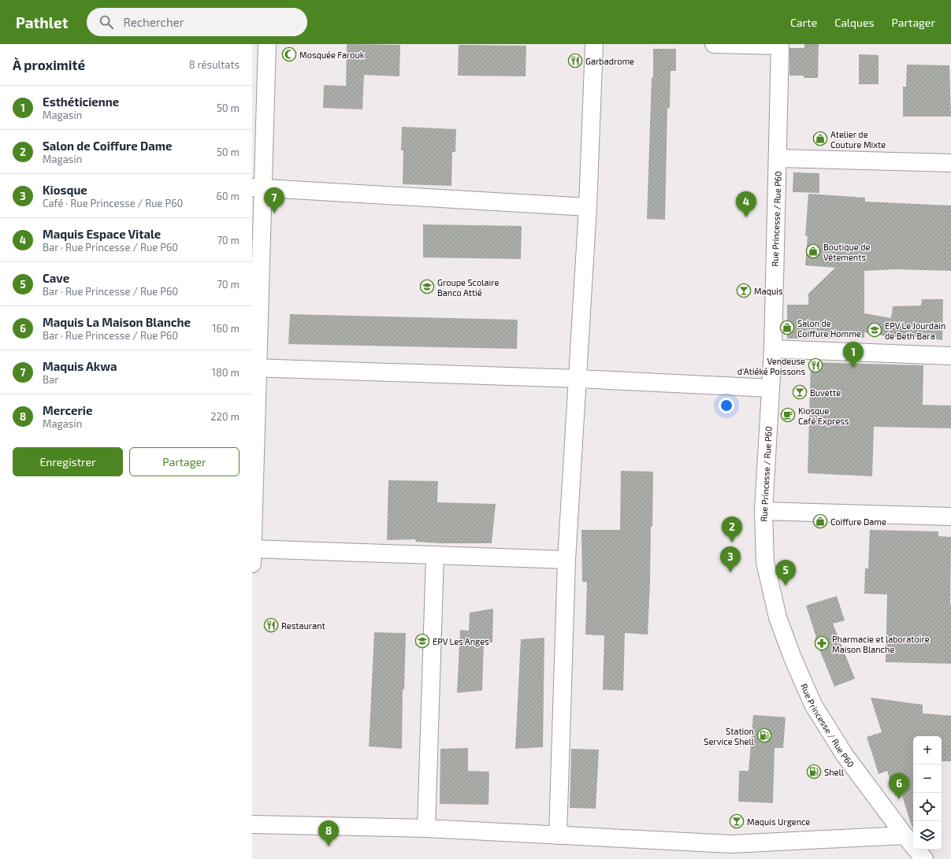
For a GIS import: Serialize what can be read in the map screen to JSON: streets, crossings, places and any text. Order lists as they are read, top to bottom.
{
  "streets": {
    "street": ["Rue Princesse / Rue P60"]
  },
  "places": {
    "mosque": ["Mosquée Farouk"],
    "restaurant": ["Garbadrome", "Vendeuse d'Atiéké Poissons", "Restaurant"],
    "shop": [
      "Atelier de Couture Mixte",
      "Boutique de Vêtements",
      "Salon de Coiffure Homme",
      "Coiffure Dame"
    ],
    "school or university": ["Groupe Scolaire Banco Attié", "EPV Le Jourdain de Beth Bara", "EPV Les Anges"],
    "bar": ["Maquis", "Buvette", "Maquis Urgence"],
    "cafe": ["Kiosque Café Express"],
    "pharmacy": ["Pharmacie et laboratoire Maison Blanche"],
    "fuel station": ["Station Service Shell", "Shell"]
  },
  "page": {
    "header": "Pathlet",
    "search": "Rechercher",
    "nav": ["Carte", "Calques", "Partager"],
    "heading": ["À proximité", "8 résultats"],
    "list": [
      {
        "mark": "1",
        "name": "Esthéticienne",
        "note": "Magasin",
        "value": "50 m"
      },
      {
        "mark": "2",
        "name": "Salon de Coiffure Dame",
        "note": "Magasin",
        "value": "50 m"
      },
      {
        "mark": "3",
        "name": "Kiosque",
        "note": "Café · Rue Princesse / Rue P60",
        "value": "60 m"
      },
      {
        "mark": "4",
        "name": "Maquis Espace Vitale",
        "note": "Bar · Rue Princesse / Rue P60",
        "value": "70 m"
      },
      {
        "mark": "5",
        "name": "Cave",
        "note": "Bar · Rue Princesse / Rue P60",
        "value": "70 m"
      },
      {
        "mark": "6",
        "name": "Maquis La Maison Blanche",
        "note": "Bar · Rue Princesse / Rue P60",
        "value": "160 m"
      },
      {
        "mark": "7",
        "name": "Maquis Akwa",
        "note": "Bar",
        "value": "180 m"
      },
      {
        "mark": "8",
        "name": "Mercerie",
        "note": "Magasin",
        "value": "220 m"
      }
    ],
    "pins": [
      "7",
      "4",
      "1",
      "2",
      "3",
      "5",
      "6",
      "8"
    ],
    "buttons": ["Enregistrer", "Partager"],
    "map_buttons": ["+", "−"]
  }
}
